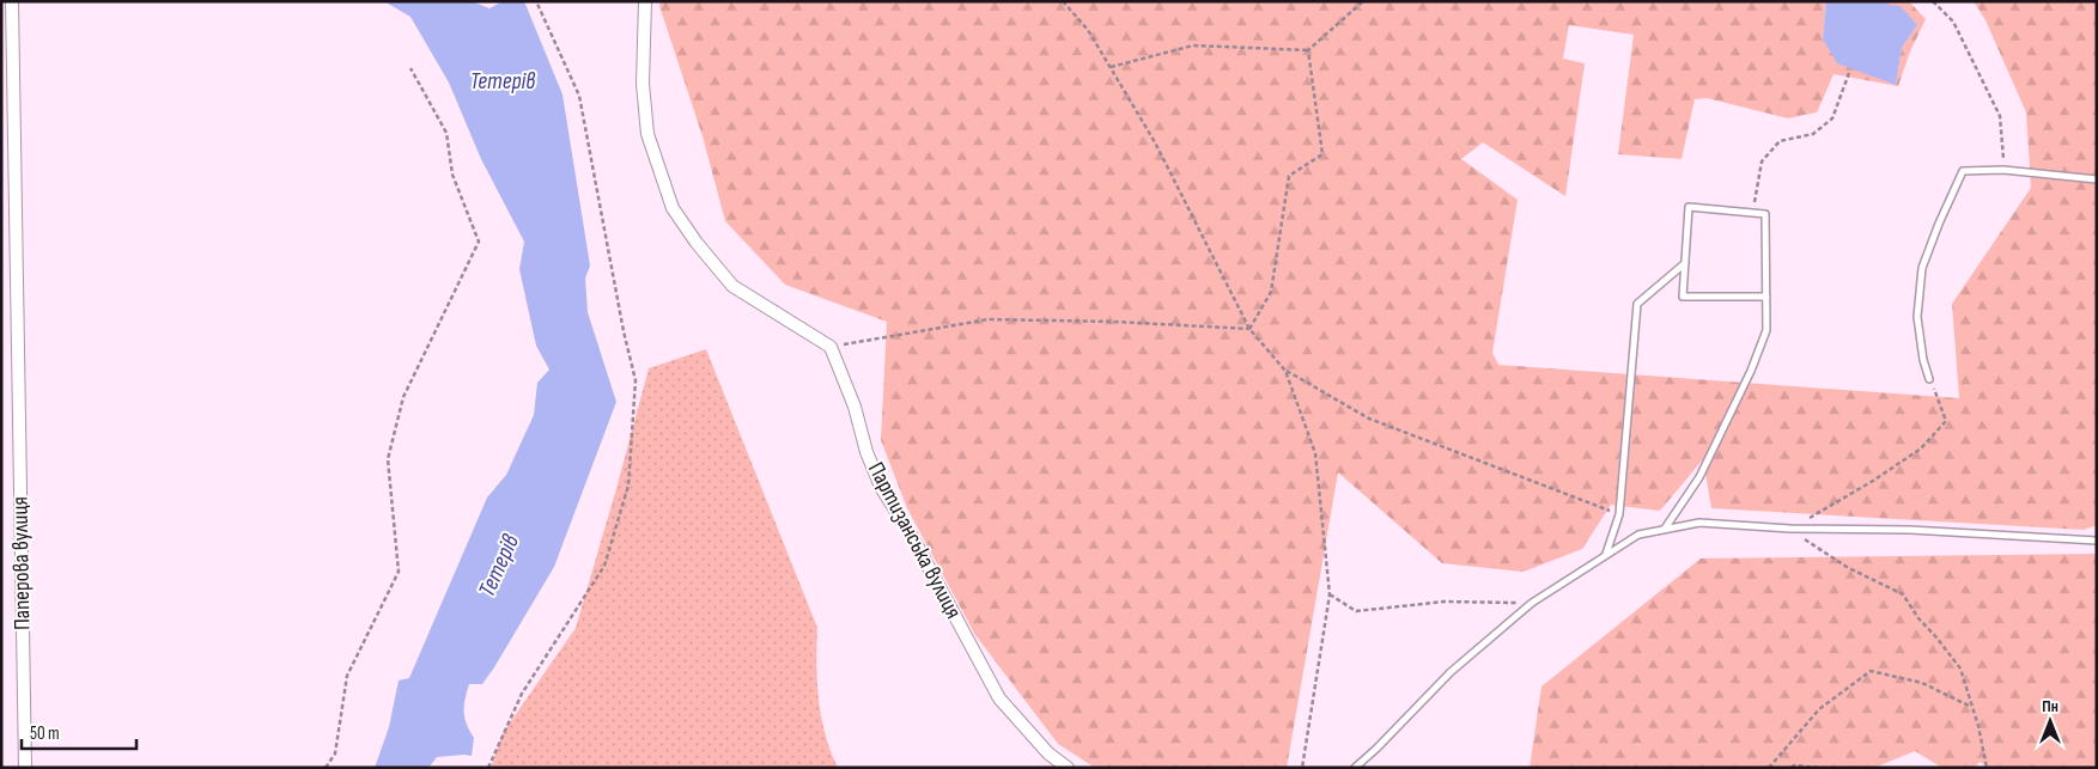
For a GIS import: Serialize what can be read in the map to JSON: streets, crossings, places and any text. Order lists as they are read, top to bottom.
{
  "streets": {
    "street": ["Партизанська вулиця", "Паперова вулиця"]
  },
  "water": ["Тетерів"],
  "scale_bar": "50 m",
  "north": "top"
}
